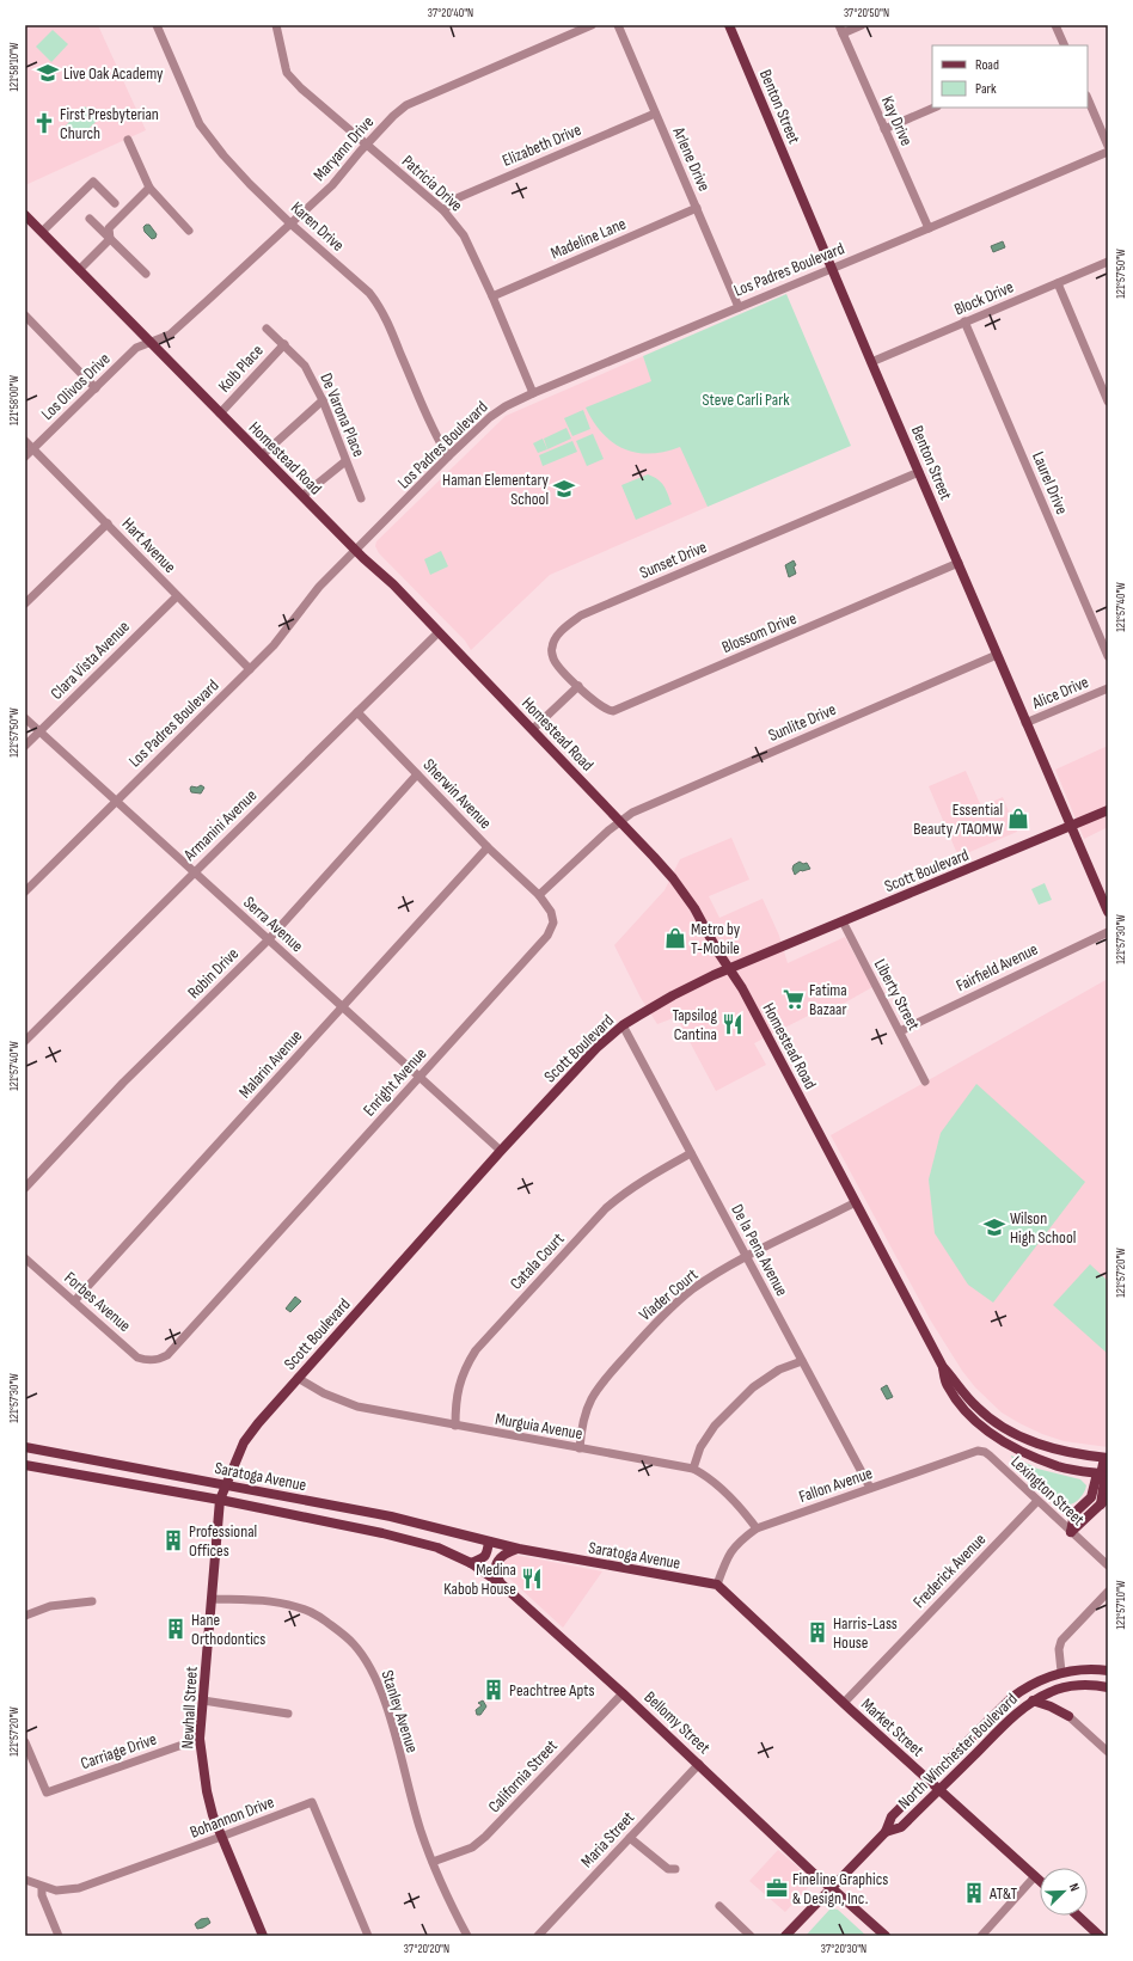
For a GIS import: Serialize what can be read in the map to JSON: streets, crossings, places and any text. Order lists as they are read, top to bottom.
{
  "streets": {
    "main road": [
      "Benton Street",
      "Homestead Road",
      "Scott Boulevard",
      "Saratoga Avenue",
      "Newhall Street",
      "Bellomy Street",
      "Market Street",
      "North Winchester Boulevard"
    ],
    "street": [
      "Kay Drive",
      "Elizabeth Drive",
      "Maryann Drive",
      "Arlene Drive",
      "Patricia Drive",
      "Karen Drive",
      "Madeline Lane",
      "Los Padres Boulevard",
      "Block Drive",
      "Kolb Place",
      "Los Olivos Drive",
      "De Varona Place",
      "Laurel Drive",
      "Hart Avenue",
      "Sunset Drive",
      "Blossom Drive",
      "Clara Vista Avenue",
      "Alice Drive",
      "Sunlite Drive",
      "Sherwin Avenue",
      "Armanini Avenue",
      "Serra Avenue",
      "Fairfield Avenue",
      "Robin Drive",
      "Liberty Street",
      "Malarin Avenue",
      "Enright Avenue",
      "De la Pena Avenue",
      "Catala Court",
      "Viader Court",
      "Forbes Avenue",
      "Murguia Avenue",
      "Fallon Avenue",
      "Lexington Street",
      "Frederick Avenue",
      "Stanley Avenue",
      "Carriage Drive",
      "California Street",
      "Bohannon Drive",
      "Maria Street"
    ]
  },
  "crossings": [
    ["Benton Street", "Los Padres Boulevard"],
    ["Benton Street", "Block Drive"],
    ["Benton Street", "Sunset Drive"],
    ["Benton Street", "Blossom Drive"],
    ["Benton Street", "Alice Drive"],
    ["Benton Street", "Sunlite Drive"],
    ["Benton Street", "Scott Boulevard"],
    ["Kay Drive", "Los Padres Boulevard"],
    ["Elizabeth Drive", "Arlene Drive"],
    ["Elizabeth Drive", "Patricia Drive"],
    ["Maryann Drive", "Patricia Drive"],
    ["Maryann Drive", "Karen Drive"],
    ["Maryann Drive", "Los Olivos Drive"],
    ["Maryann Drive", "Homestead Road"],
    ["Arlene Drive", "Madeline Lane"],
    ["Arlene Drive", "Los Padres Boulevard"],
    ["Patricia Drive", "Madeline Lane"],
    ["Patricia Drive", "Los Padres Boulevard"],
    ["Karen Drive", "Los Padres Boulevard"],
    ["Los Padres Boulevard", "Homestead Road"],
    ["Los Padres Boulevard", "Hart Avenue"],
    ["Los Padres Boulevard", "Serra Avenue"],
    ["Block Drive", "Laurel Drive"],
    ["Kolb Place", "De Varona Place"],
    ["Kolb Place", "Homestead Road"],
    ["Los Olivos Drive", "Homestead Road"],
    ["Los Olivos Drive", "Hart Avenue"],
    ["Homestead Road", "Sunlite Drive"],
    ["Homestead Road", "Armanini Avenue"],
    ["Homestead Road", "Scott Boulevard"],
    ["Homestead Road", "Viader Court"],
    ["Hart Avenue", "Clara Vista Avenue"],
    ["Sunset Drive", "Blossom Drive"],
    ["Clara Vista Avenue", "Serra Avenue"],
    ["Sherwin Avenue", "Armanini Avenue"],
    ["Sherwin Avenue", "Robin Drive"],
    ["Sherwin Avenue", "Malarin Avenue"],
    ["Sherwin Avenue", "Enright Avenue"],
    ["Armanini Avenue", "Serra Avenue"],
    ["Scott Boulevard", "Serra Avenue"],
    ["Scott Boulevard", "Liberty Street"],
    ["Scott Boulevard", "De la Pena Avenue"],
    ["Scott Boulevard", "Murguia Avenue"],
    ["Scott Boulevard", "Saratoga Avenue"],
    ["Scott Boulevard", "Newhall Street"],
    ["Serra Avenue", "Robin Drive"],
    ["Serra Avenue", "Malarin Avenue"],
    ["Serra Avenue", "Enright Avenue"],
    ["Fairfield Avenue", "Liberty Street"],
    ["Malarin Avenue", "Forbes Avenue"],
    ["Enright Avenue", "Forbes Avenue"],
    ["De la Pena Avenue", "Catala Court"],
    ["De la Pena Avenue", "Viader Court"],
    ["De la Pena Avenue", "Fallon Avenue"],
    ["Catala Court", "Murguia Avenue"],
    ["Viader Court", "Murguia Avenue"],
    ["Murguia Avenue", "Fallon Avenue"],
    ["Saratoga Avenue", "Fallon Avenue"],
    ["Saratoga Avenue", "Newhall Street"],
    ["Saratoga Avenue", "Bellomy Street"],
    ["Saratoga Avenue", "Market Street"],
    ["Fallon Avenue", "Lexington Street"],
    ["Fallon Avenue", "Market Street"],
    ["Lexington Street", "Frederick Avenue"],
    ["Frederick Avenue", "Market Street"],
    ["Newhall Street", "Stanley Avenue"],
    ["Newhall Street", "Carriage Drive"],
    ["Newhall Street", "Bohannon Drive"],
    ["Stanley Avenue", "California Street"],
    ["Bellomy Street", "North Winchester Boulevard"],
    ["Bellomy Street", "California Street"],
    ["Bellomy Street", "Maria Street"],
    ["Market Street", "North Winchester Boulevard"]
  ],
  "parks": ["Steve Carli Park"],
  "places": {
    "school or university": ["Live Oak Academy", "Haman Elementary School", "Wilson High School"],
    "church": ["First Presbyterian Church"],
    "shop": ["Essential Beauty /TAOMW", "Metro by T-Mobile"],
    "supermarket": ["Fatima Bazaar"],
    "restaurant": ["Tapsilog Cantina", "Medina Kabob House"],
    "building": [
      "Professional Offices",
      "Hane Orthodontics",
      "Harris-Lass House",
      "Peachtree Apts",
      "AT&T"
    ],
    "office": ["Fineline Graphics & Design, Inc."]
  },
  "legend": ["Road", "Park"],
  "north": "top right",
  "coordinates": [
    "37°20'40\"N",
    "37°20'50\"N",
    "121°58'10\"W",
    "121°57'50\"W",
    "121°58'00\"W",
    "121°57'40\"W",
    "121°57'30\"W",
    "121°57'20\"W",
    "121°57'10\"W",
    "37°20'20\"N",
    "37°20'30\"N"
  ]
}
